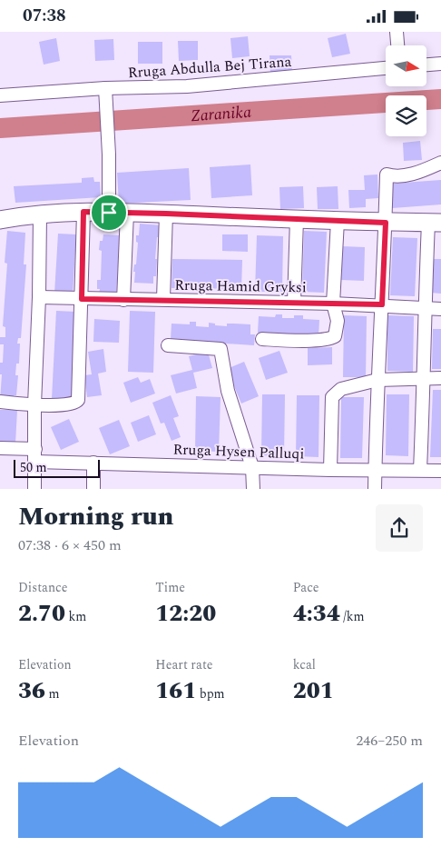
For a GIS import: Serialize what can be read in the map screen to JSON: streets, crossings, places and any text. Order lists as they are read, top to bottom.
{
  "streets": {
    "street": ["Rruga Abdulla Bej Tirana", "Rruga Hamid Gryksi", "Rruga Hysen Palluqi"]
  },
  "water": ["Zaranika"],
  "scale_bar": "50 m",
  "north": "right",
  "page": {
    "status": "07:38",
    "scale": "50 m",
    "heading": ["Morning run", "07:38 · 6 × 450 m"],
    "stats": [
      ["Distance", "2.70 km"],
      ["Time", "12:20"],
      ["Pace", "4:34 /km"],
      ["Elevation", "36 m"],
      ["Heart rate", "161 bpm"],
      ["kcal", "201"]
    ],
    "chart": ["Elevation", "246–250 m"]
  }
}
